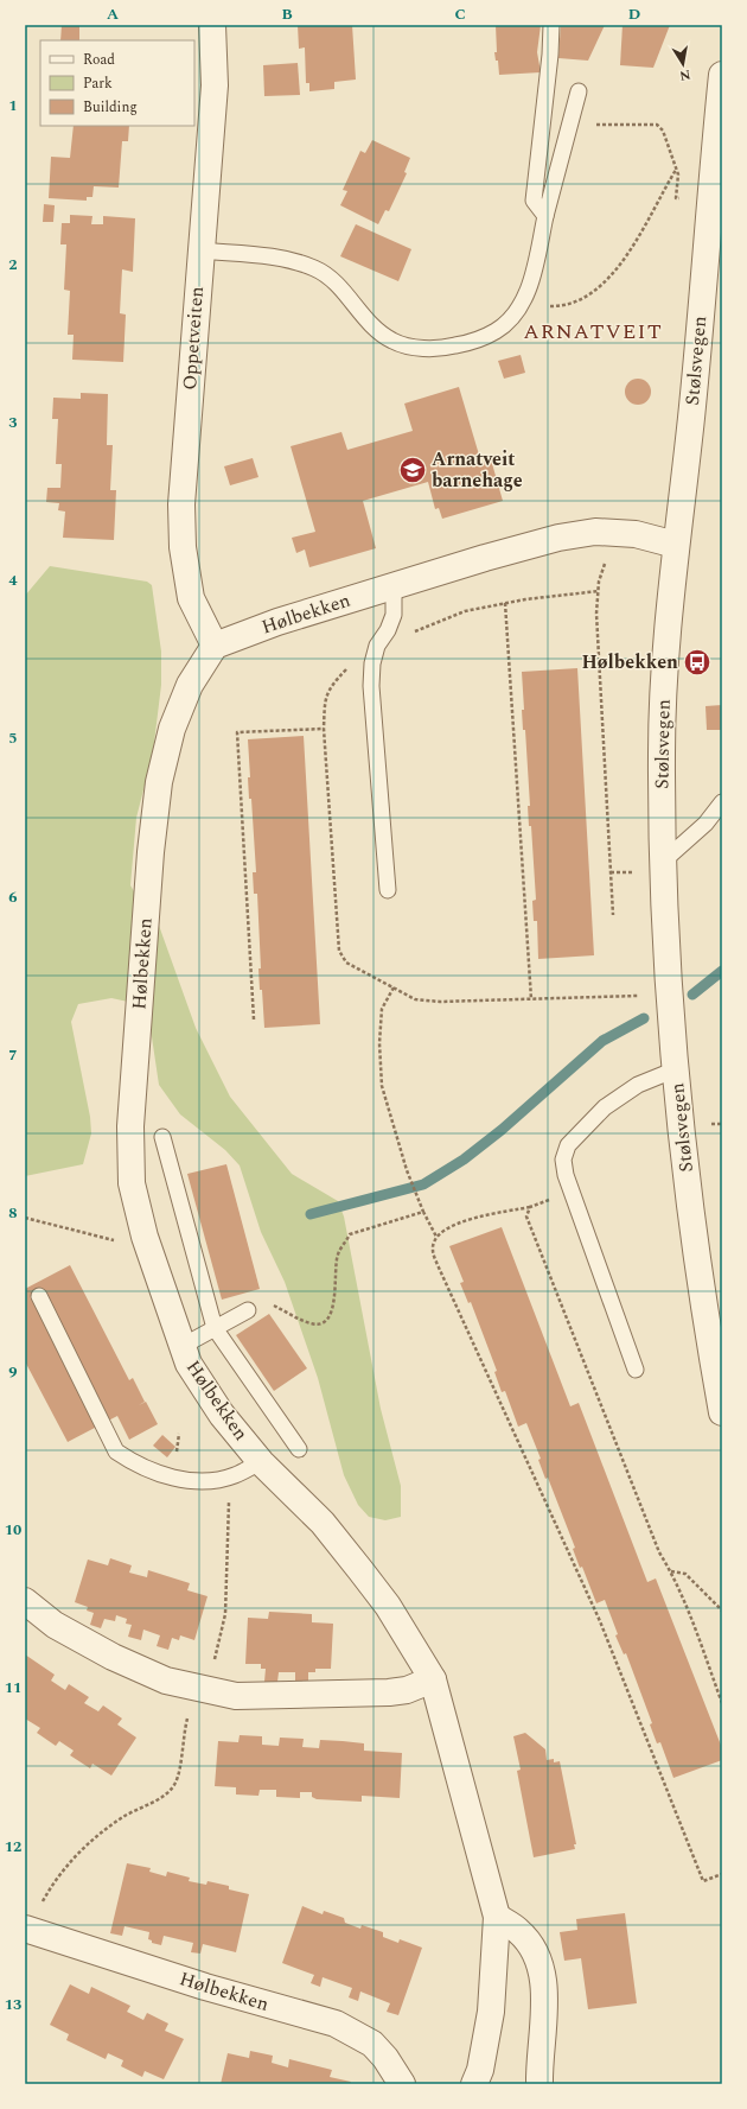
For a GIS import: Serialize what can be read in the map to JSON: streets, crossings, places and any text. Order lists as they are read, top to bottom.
{
  "streets": {
    "street": ["Oppetveiten", "Stølsvegen", "Hølbekken"]
  },
  "crossings": [
    ["Oppetveiten", "Hølbekken"],
    ["Stølsvegen", "Hølbekken"]
  ],
  "districts": ["ARNATVEIT"],
  "places": {
    "school or university": ["Arnatveit barnehage"],
    "bus stop": ["Hølbekken"]
  },
  "legend": ["Road", "Park", "Building"],
  "north": "bottom",
  "grid": {
    "columns": [
      "A",
      "B",
      "C",
      "D"
    ],
    "rows": [
      "1",
      "2",
      "3",
      "4",
      "5",
      "6",
      "7",
      "8",
      "9",
      "10",
      "11",
      "12",
      "13"
    ]
  }
}
